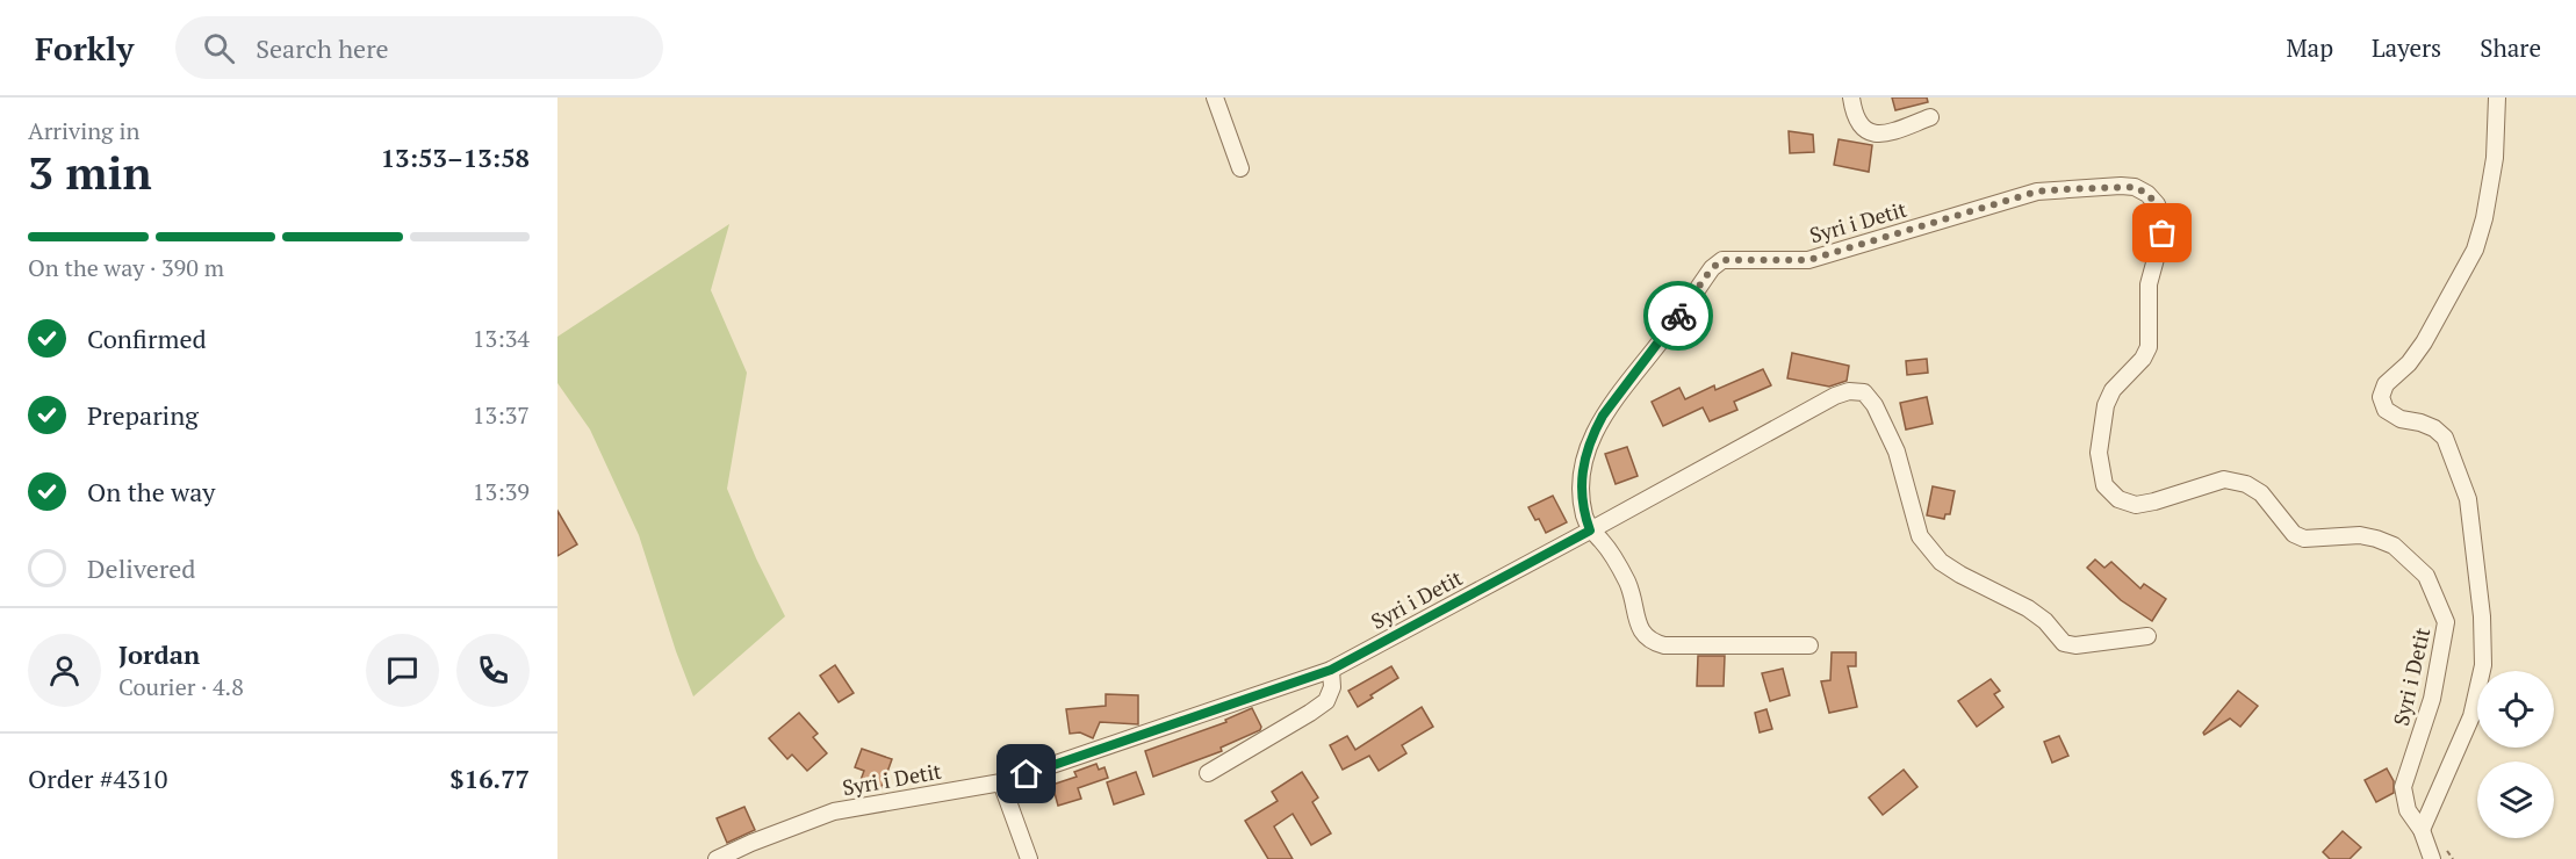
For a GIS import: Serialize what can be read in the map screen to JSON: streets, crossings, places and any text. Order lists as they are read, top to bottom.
{
  "streets": {
    "street": ["Syri i Detit"]
  },
  "page": {
    "header": "Forkly",
    "search": "Search here",
    "nav": ["Map", "Layers", "Share"],
    "heading": ["3 min", "Arriving in", "13:53–13:58"],
    "panel": [
      "Jordan",
      "Courier · 4.8",
      "Order #4310",
      "$16.77"
    ],
    "bar": "On the way · 390 m",
    "list": [
      ["Confirmed", "13:34"],
      ["Preparing", "13:37"],
      ["On the way", "13:39"],
      "Delivered"
    ]
  }
}
